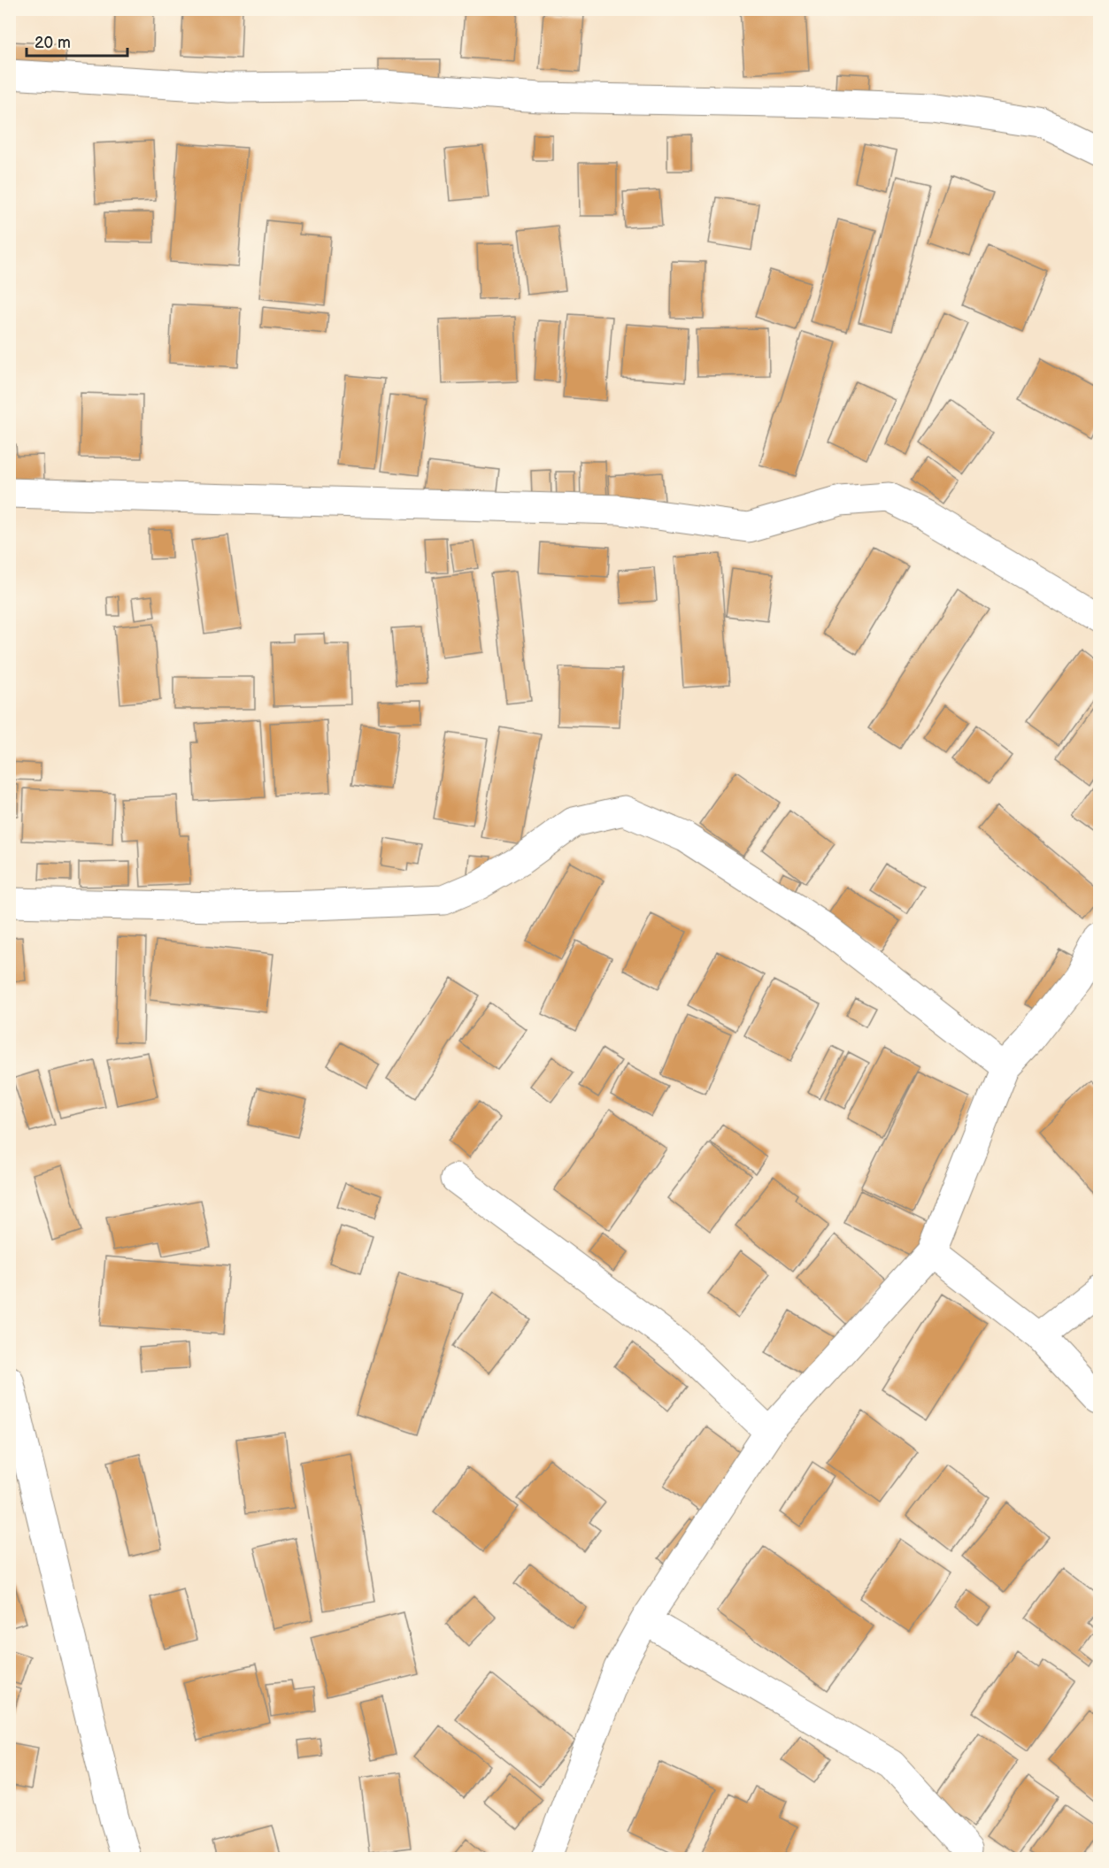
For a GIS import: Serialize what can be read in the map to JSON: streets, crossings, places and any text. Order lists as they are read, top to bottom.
{
  "scale_bar": "20 m"
}
